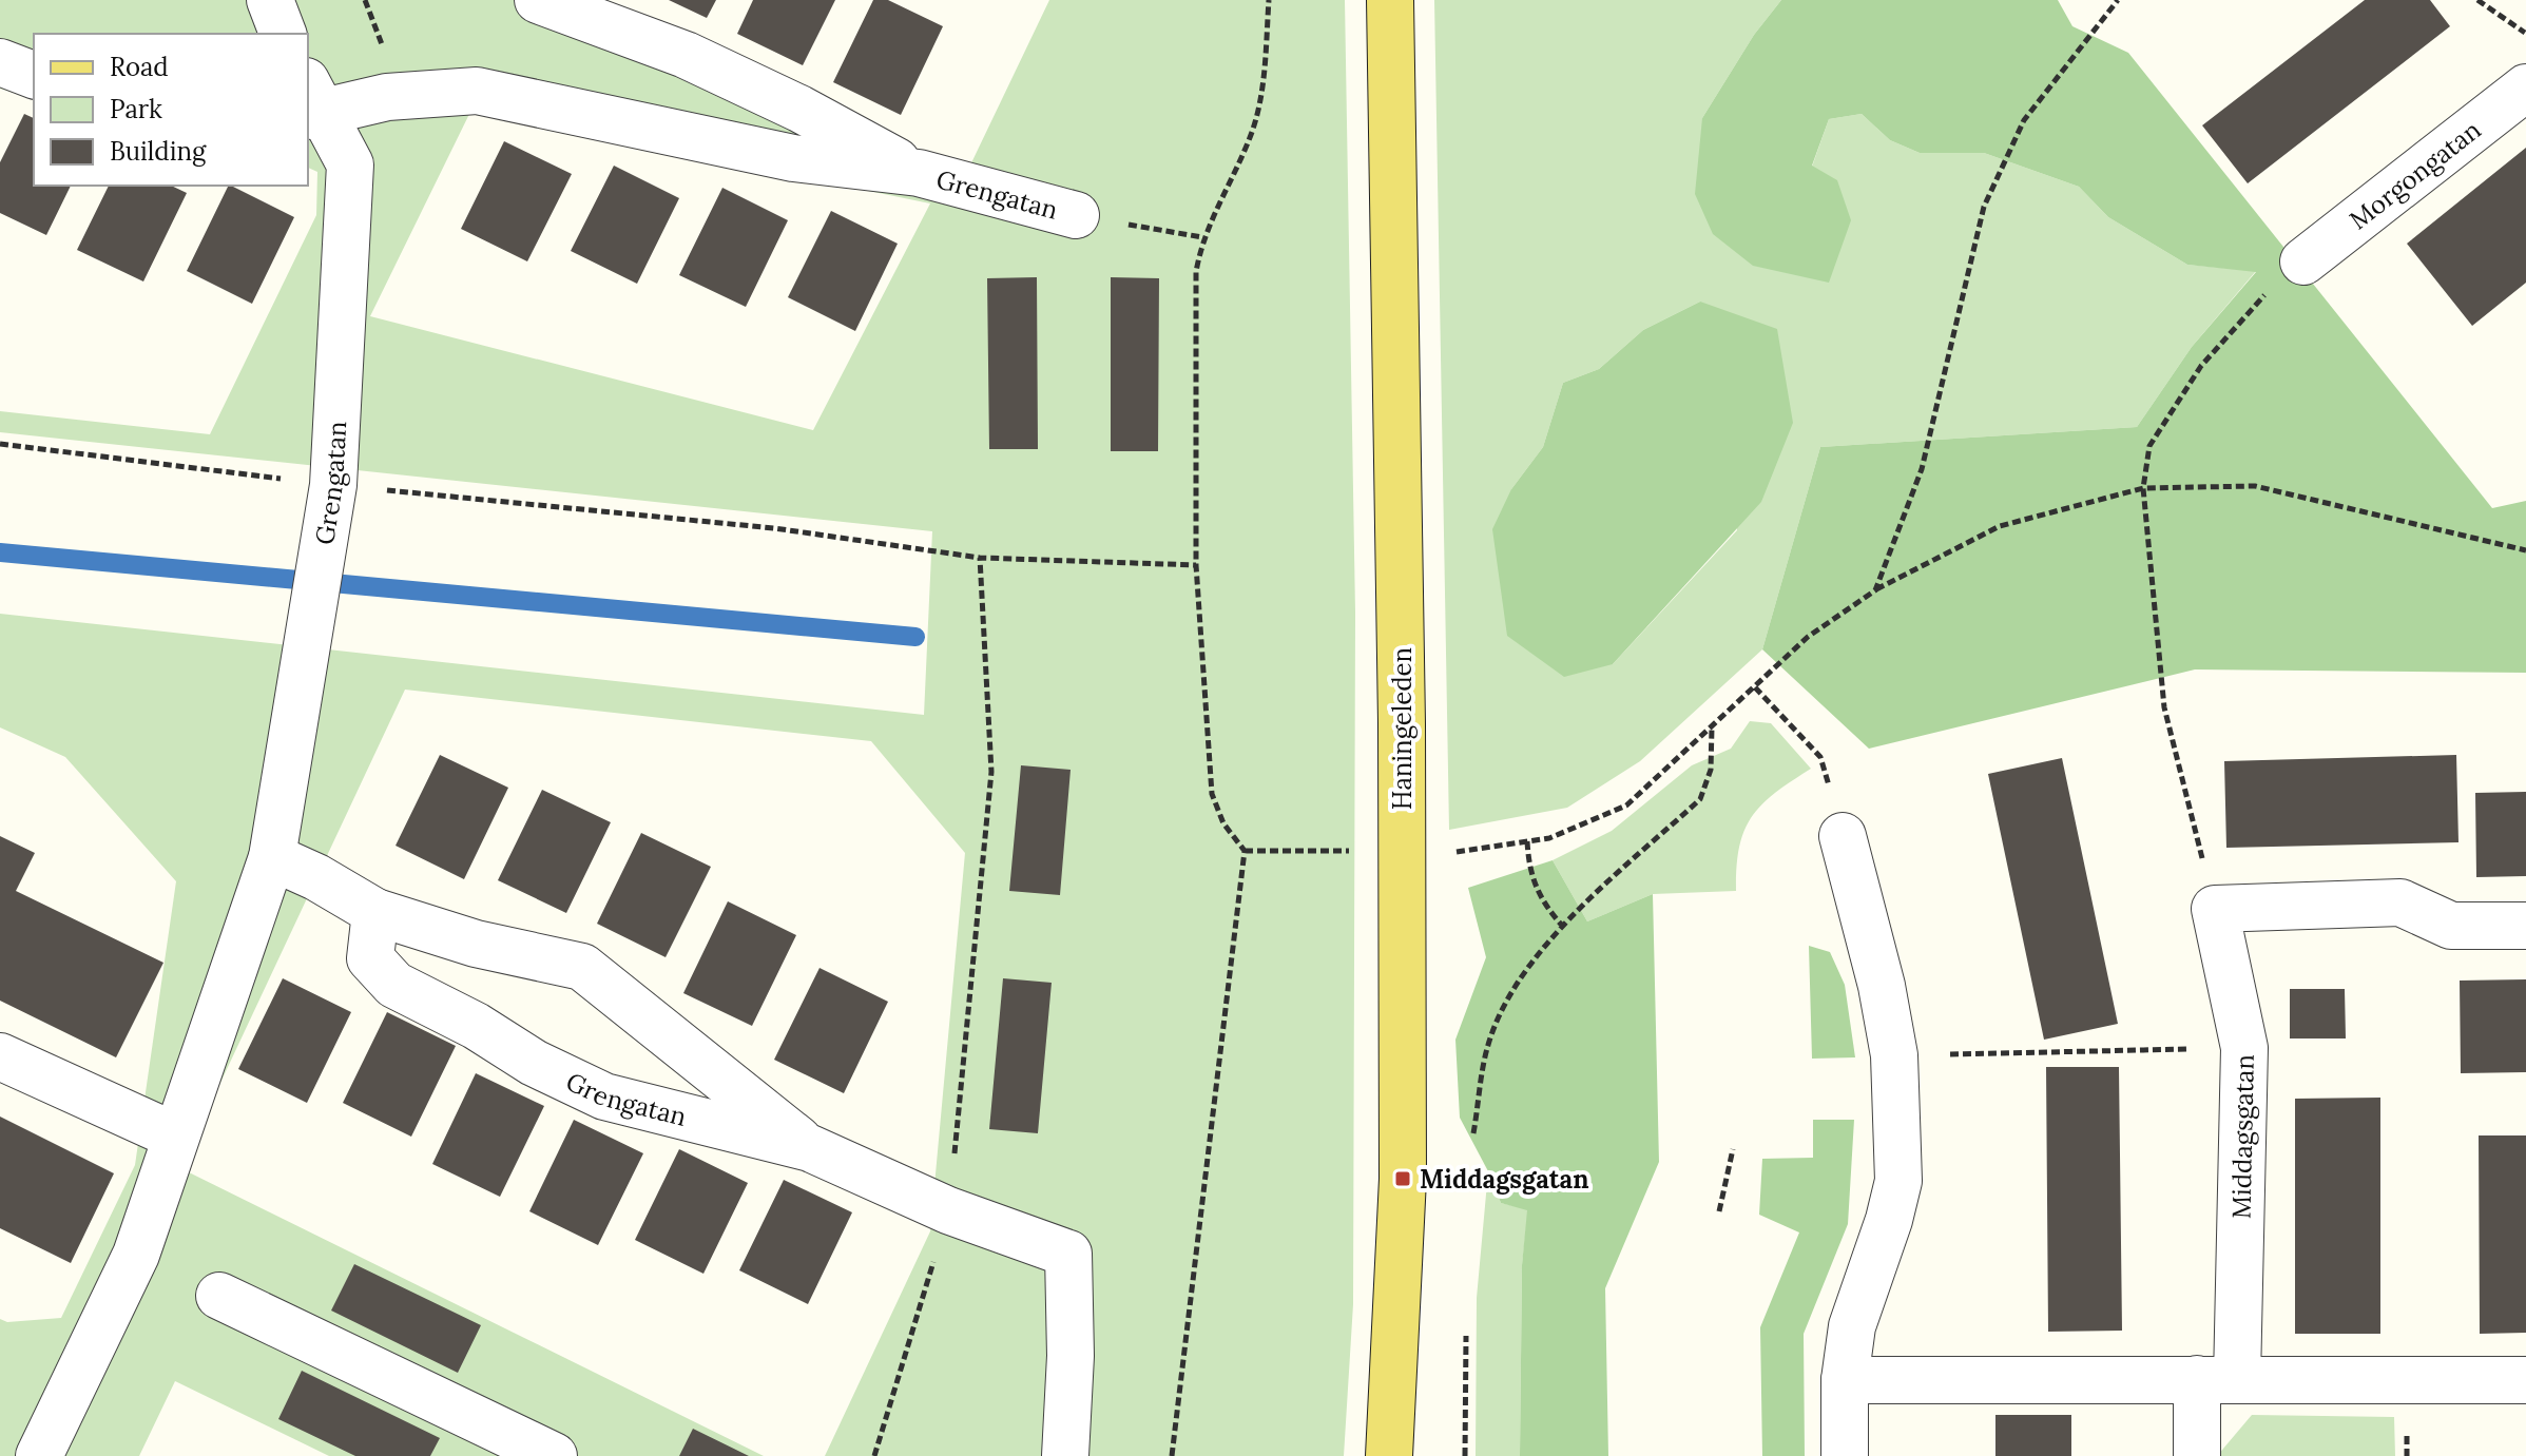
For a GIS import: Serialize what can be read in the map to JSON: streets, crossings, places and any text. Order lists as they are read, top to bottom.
{
  "streets": {
    "main road": ["Haningeleden"],
    "street": ["Morgongatan", "Grengatan", "Middagsgatan"]
  },
  "places": {
    "transit": ["Middagsgatan"]
  },
  "legend": ["Road", "Park", "Building"]
}
